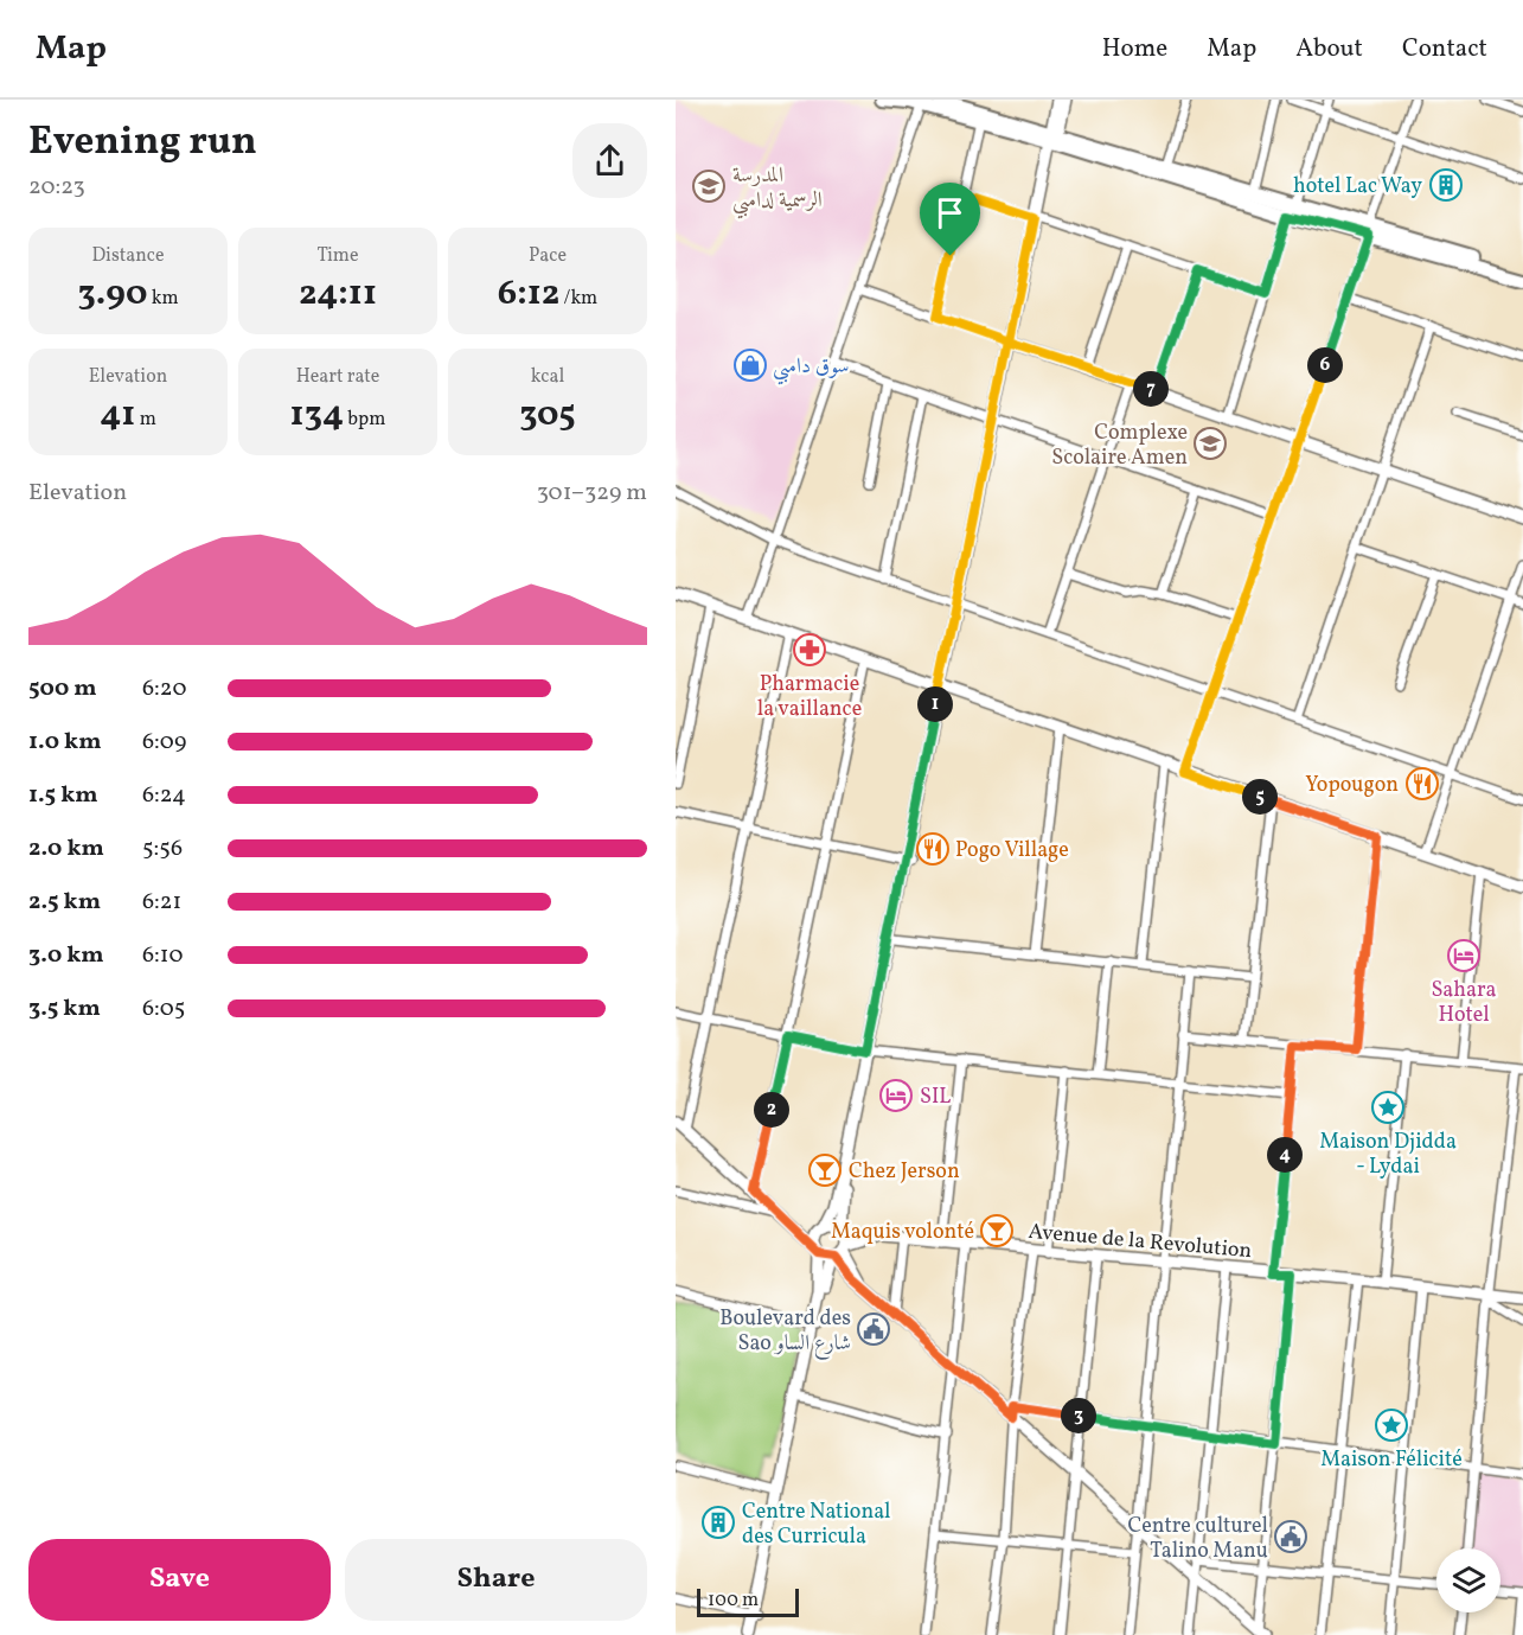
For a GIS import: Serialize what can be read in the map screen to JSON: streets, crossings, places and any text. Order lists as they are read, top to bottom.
{
  "streets": {
    "street": ["Avenue de la Revolution"]
  },
  "places": {
    "building": ["hotel Lac Way", "Centre National des Curricula"],
    "school or university": ["المدرسة الرسمية لدامبي", "Complexe Scolaire Amen"],
    "shop": ["سوق دامبي"],
    "pharmacy": ["Pharmacie la vaillance"],
    "restaurant": ["Yopougon", "Pogo Village"],
    "hotel": ["Sahara Hotel", "SIL"],
    "place": ["Maison Djidda - Lydai", "Maison Félicité"],
    "bar": ["Chez Jerson", "Maquis volonté"],
    "public building": ["Boulevard des Sao شارع الساو", "Centre culturel Talino Manu"]
  },
  "scale_bar": "100 m",
  "page": {
    "header": "Map",
    "nav": [
      "Home",
      "Map",
      "About",
      "Contact"
    ],
    "heading": ["Evening run", "20:23"],
    "stats": [
      ["Distance", "3.90 km"],
      ["Time", "24:11"],
      ["Pace", "6:12 /km"],
      ["Elevation", "41 m"],
      ["Heart rate", "134 bpm"],
      ["kcal", "305"]
    ],
    "pins": [
      "6",
      "7",
      "1",
      "5",
      "2",
      "4",
      "3"
    ],
    "chart": ["Elevation", "301–329 m"],
    "list": [
      {
        "name": "500 m",
        "note": "6:20"
      },
      {
        "name": "1.0 km",
        "note": "6:09"
      },
      {
        "name": "1.5 km",
        "note": "6:24"
      },
      {
        "name": "2.0 km",
        "note": "5:56"
      },
      {
        "name": "2.5 km",
        "note": "6:21"
      },
      {
        "name": "3.0 km",
        "note": "6:10"
      },
      {
        "name": "3.5 km",
        "note": "6:05"
      }
    ],
    "buttons": ["Save", "Share"],
    "scale": "100 m"
  }
}
